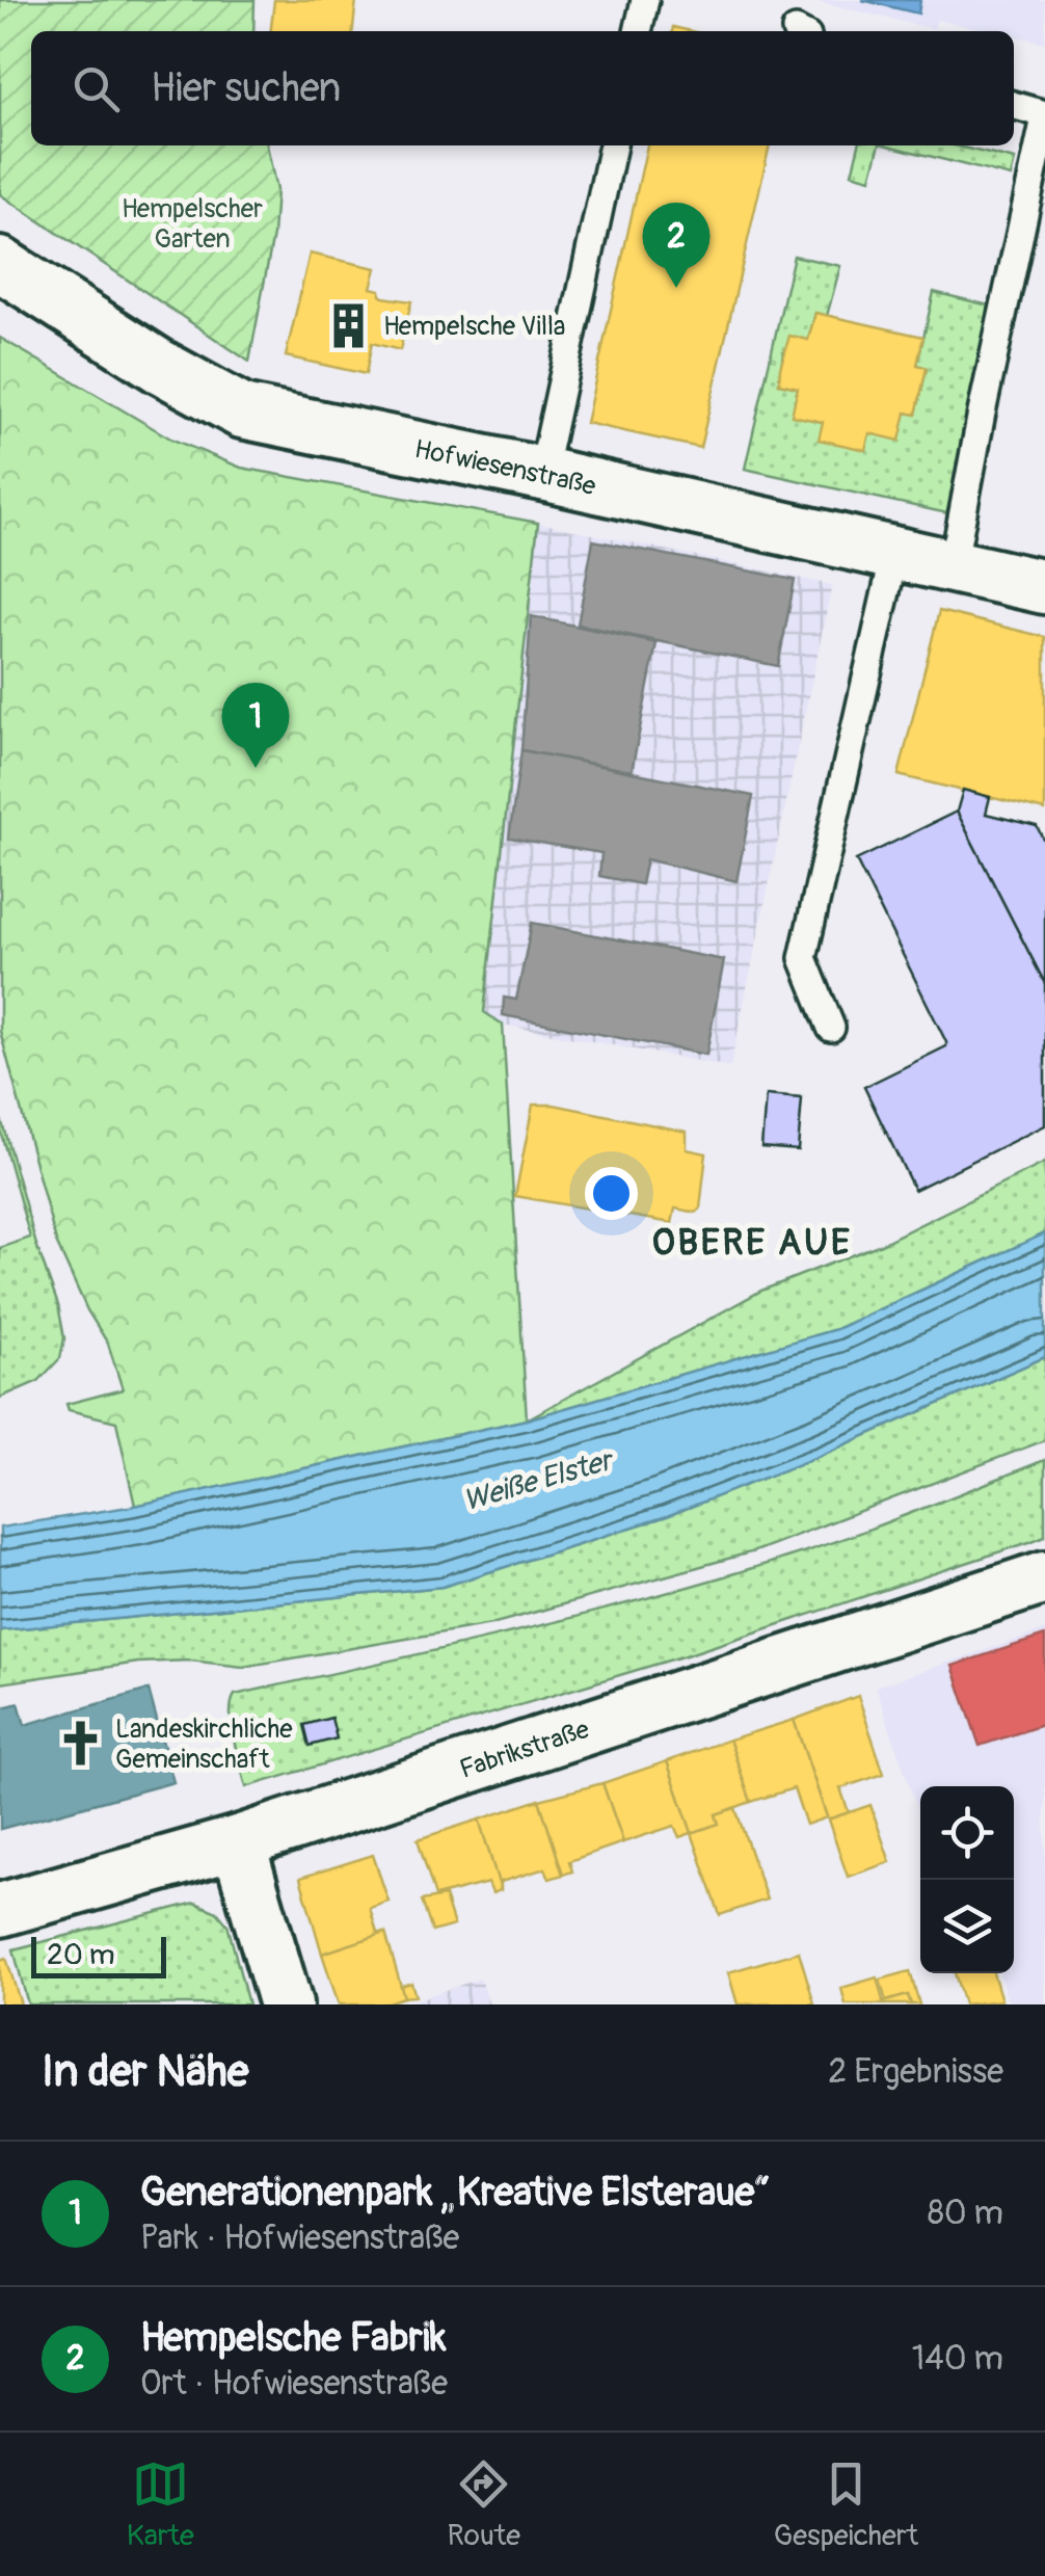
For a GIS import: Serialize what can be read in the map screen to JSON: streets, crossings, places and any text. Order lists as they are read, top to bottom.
{
  "streets": {
    "street": ["Hofwiesenstraße", "Fabrikstraße"]
  },
  "districts": ["OBERE AUE"],
  "water": ["Weiße Elster"],
  "parks": ["Hempelscher Garten"],
  "places": {
    "building": ["Hempelsche Villa"],
    "church": ["Landeskirchliche Gemeinschaft"]
  },
  "scale_bar": "20 m",
  "page": {
    "search": "Hier suchen",
    "pins": ["2", "1"],
    "scale": "20 m",
    "heading": ["In der Nähe", "2 Ergebnisse"],
    "list": [
      {
        "mark": "1",
        "name": "Generationenpark „Kreative Elsteraue“",
        "note": "Park · Hofwiesenstraße",
        "value": "80 m"
      },
      {
        "mark": "2",
        "name": "Hempelsche Fabrik",
        "note": "Ort · Hofwiesenstraße",
        "value": "140 m"
      }
    ],
    "nav": ["Karte", "Route", "Gespeichert"]
  }
}
